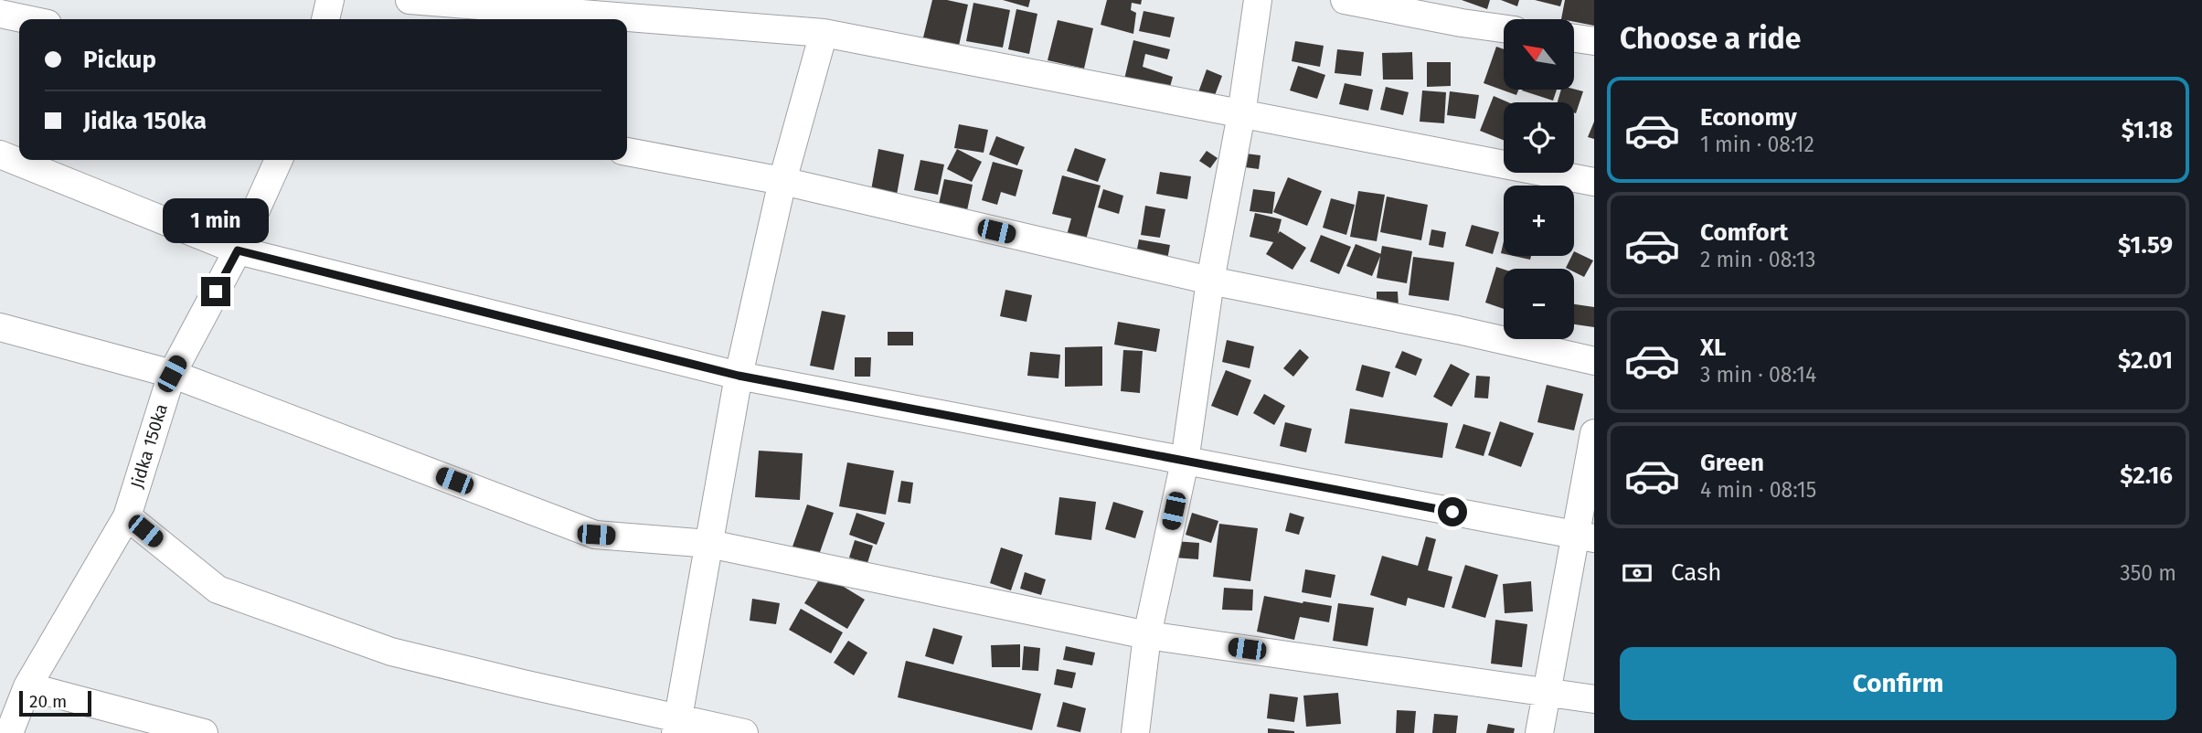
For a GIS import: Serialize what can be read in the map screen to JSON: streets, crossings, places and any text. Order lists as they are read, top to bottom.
{
  "streets": {
    "street": ["Jidka 150ka"]
  },
  "scale_bar": "20 m",
  "north": "top left",
  "page": {
    "heading": "Choose a ride",
    "map_buttons": ["+", "−"],
    "banner": ["Pickup", "Jidka 150ka"],
    "list": [
      {
        "name": "Economy",
        "note": "1 min · 08:12",
        "value": "$1.18"
      },
      {
        "name": "Comfort",
        "note": "2 min · 08:13",
        "value": "$1.59"
      },
      {
        "name": "XL",
        "note": "3 min · 08:14",
        "value": "$2.01"
      },
      {
        "name": "Green",
        "note": "4 min · 08:15",
        "value": "$2.16"
      }
    ],
    "bubble": "1 min",
    "pay": ["Cash", "350 m"],
    "buttons": "Confirm",
    "scale": "20 m"
  }
}
